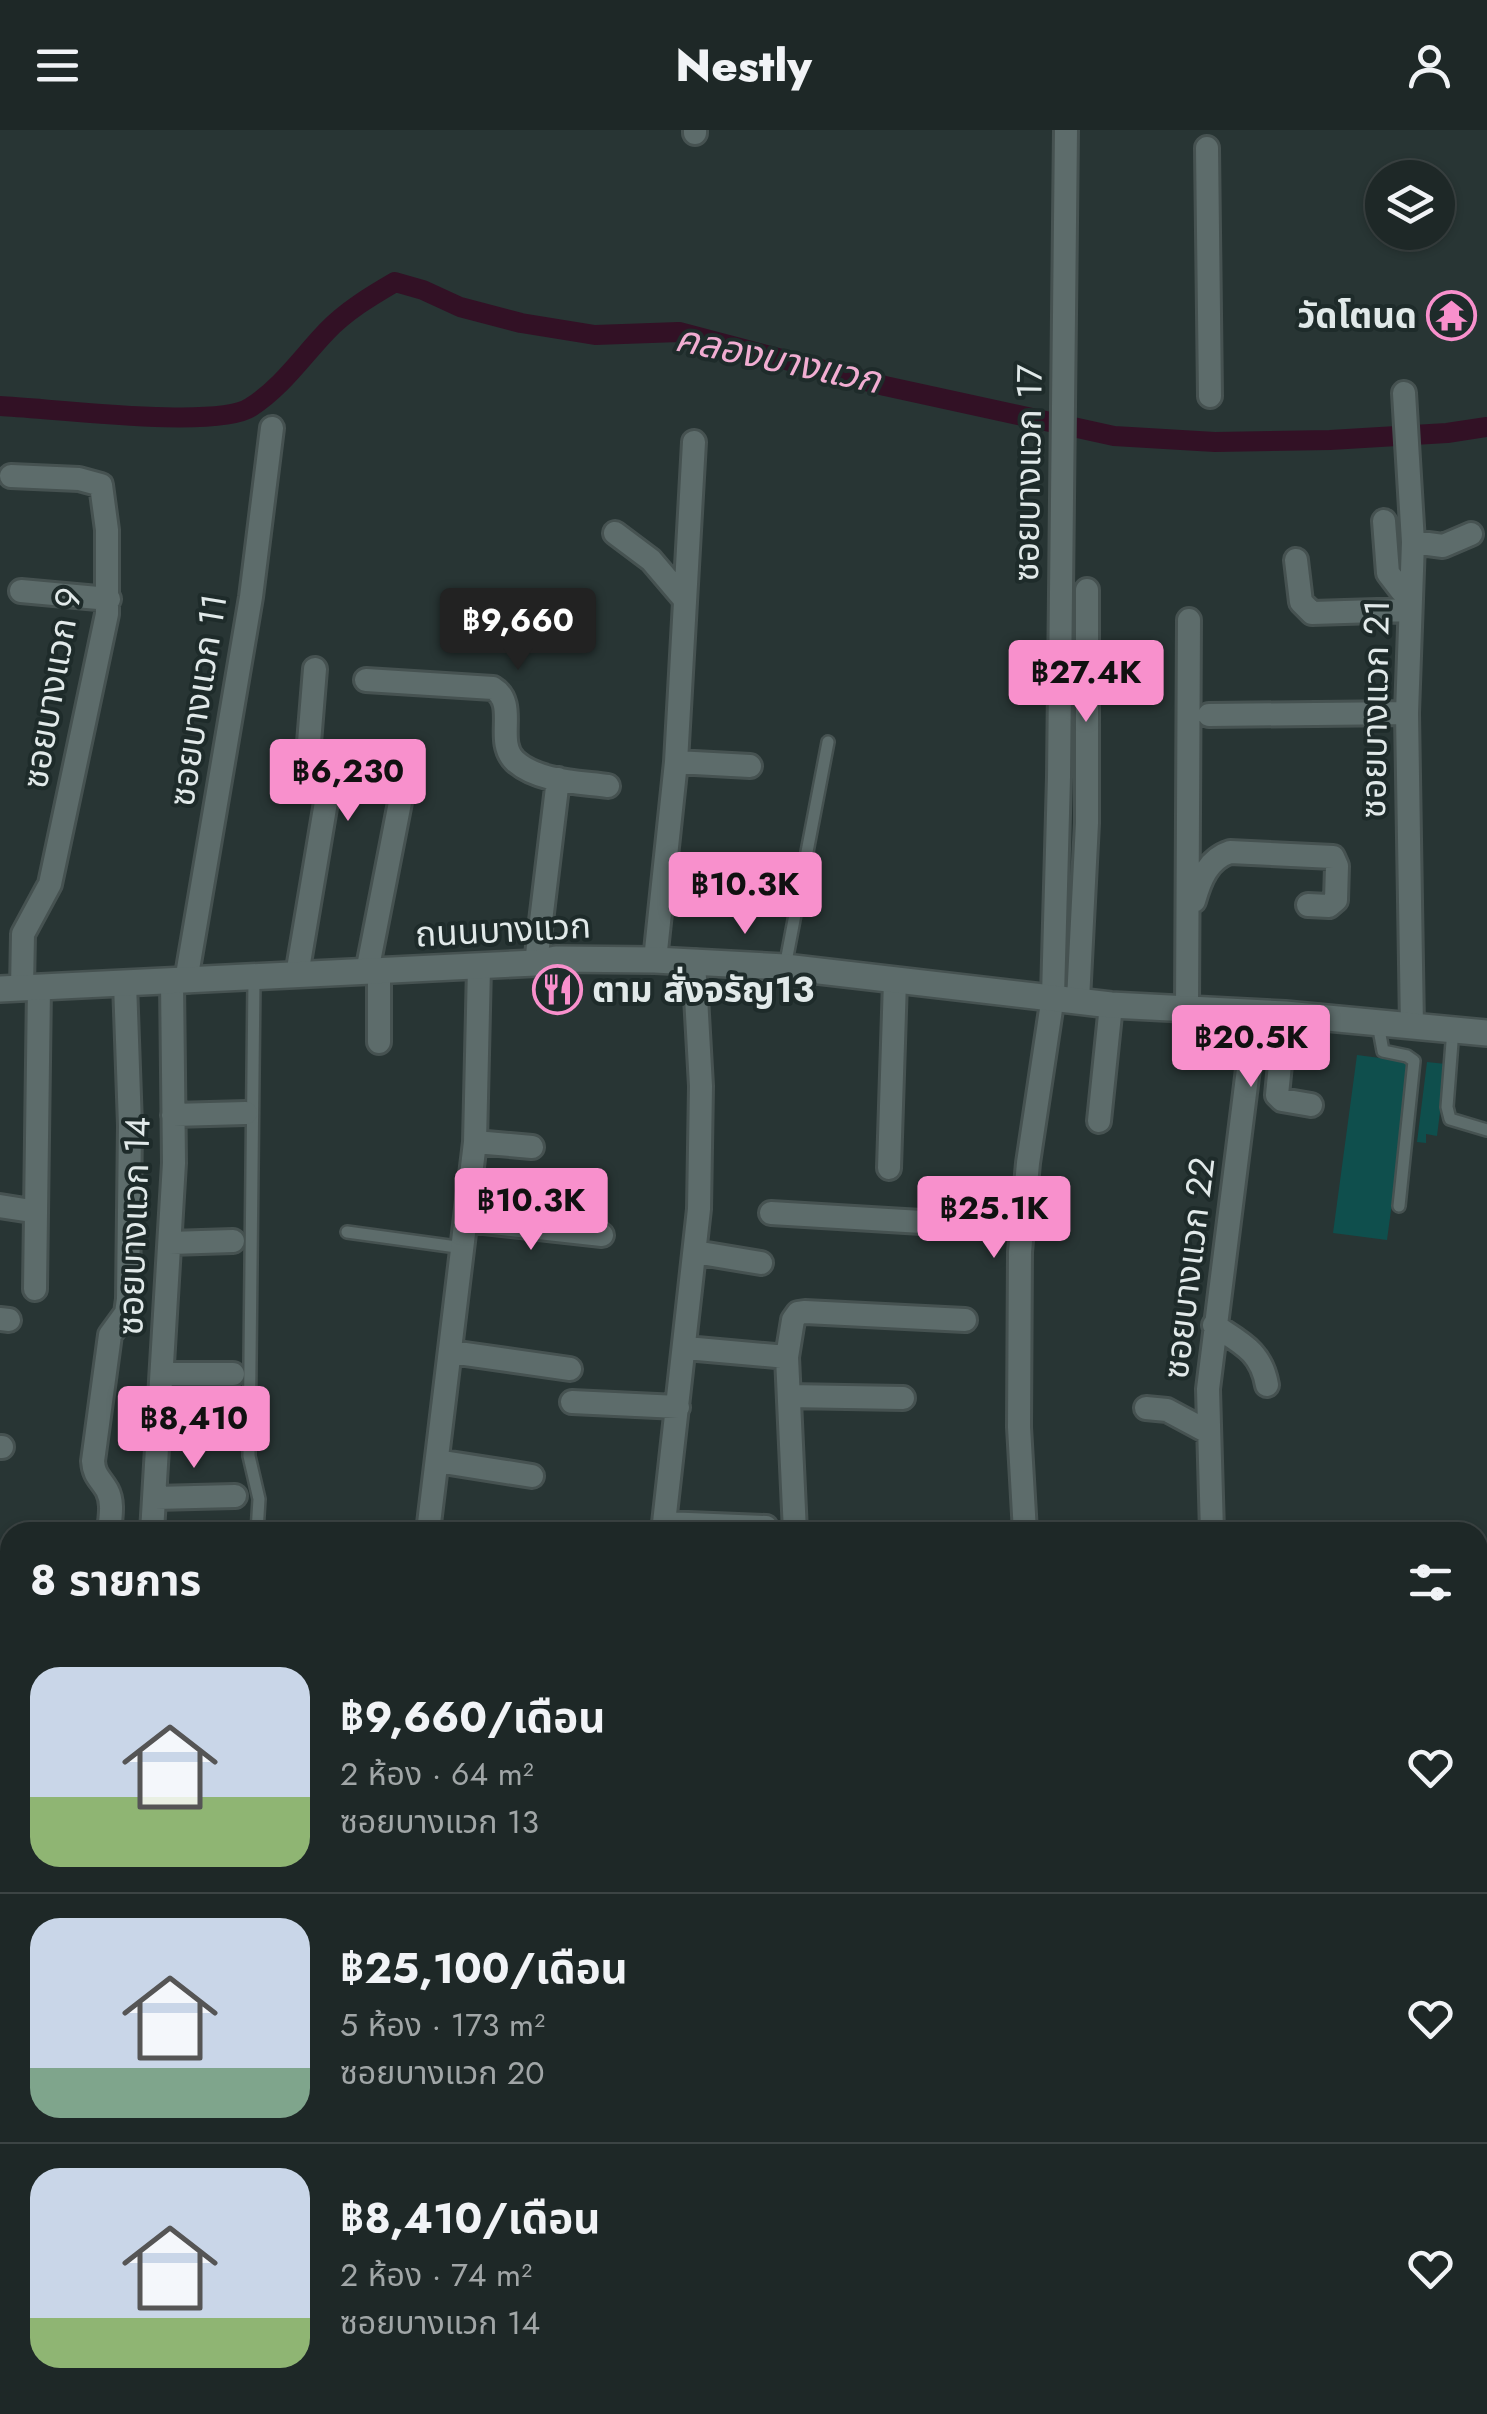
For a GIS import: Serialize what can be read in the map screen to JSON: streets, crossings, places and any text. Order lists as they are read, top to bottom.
{
  "streets": {
    "main road": ["ถนนบางแวก"],
    "street": [
      "ซอยบางแวก 17",
      "ซอยบางแวก 9",
      "ซอยบางแวก 11",
      "ซอยบางแวก 21",
      "ซอยบางแวก 14",
      "ซอยบางแวก 22"
    ]
  },
  "crossings": [
    ["ซอยบางแวก 17", "ถนนบางแวก"],
    ["ซอยบางแวก 9", "ถนนบางแวก"],
    ["ซอยบางแวก 11", "ถนนบางแวก"],
    ["ซอยบางแวก 11", "ซอยบางแวก 14"],
    ["ซอยบางแวก 21", "ถนนบางแวก"],
    ["ถนนบางแวก", "ซอยบางแวก 14"],
    ["ถนนบางแวก", "ซอยบางแวก 22"]
  ],
  "water": ["คลองบางแวก"],
  "places": {
    "temple": ["วัดโตนด"],
    "restaurant": ["ตาม สั่งจรัญ13"]
  },
  "page": {
    "header": "Nestly",
    "price": [
      "฿9,660",
      "฿27.4K",
      "฿6,230",
      "฿10.3K",
      "฿20.5K",
      "฿10.3K",
      "฿25.1K",
      "฿8,410"
    ],
    "heading": "8 รายการ",
    "list": [
      {
        "name": "฿9,660/เดือน",
        "note": "2 ห้อง · 64 m² · ซอยบางแวก 13"
      },
      {
        "name": "฿25,100/เดือน",
        "note": "5 ห้อง · 173 m² · ซอยบางแวก 20"
      },
      {
        "name": "฿8,410/เดือน",
        "note": "2 ห้อง · 74 m² · ซอยบางแวก 14"
      }
    ]
  }
}
